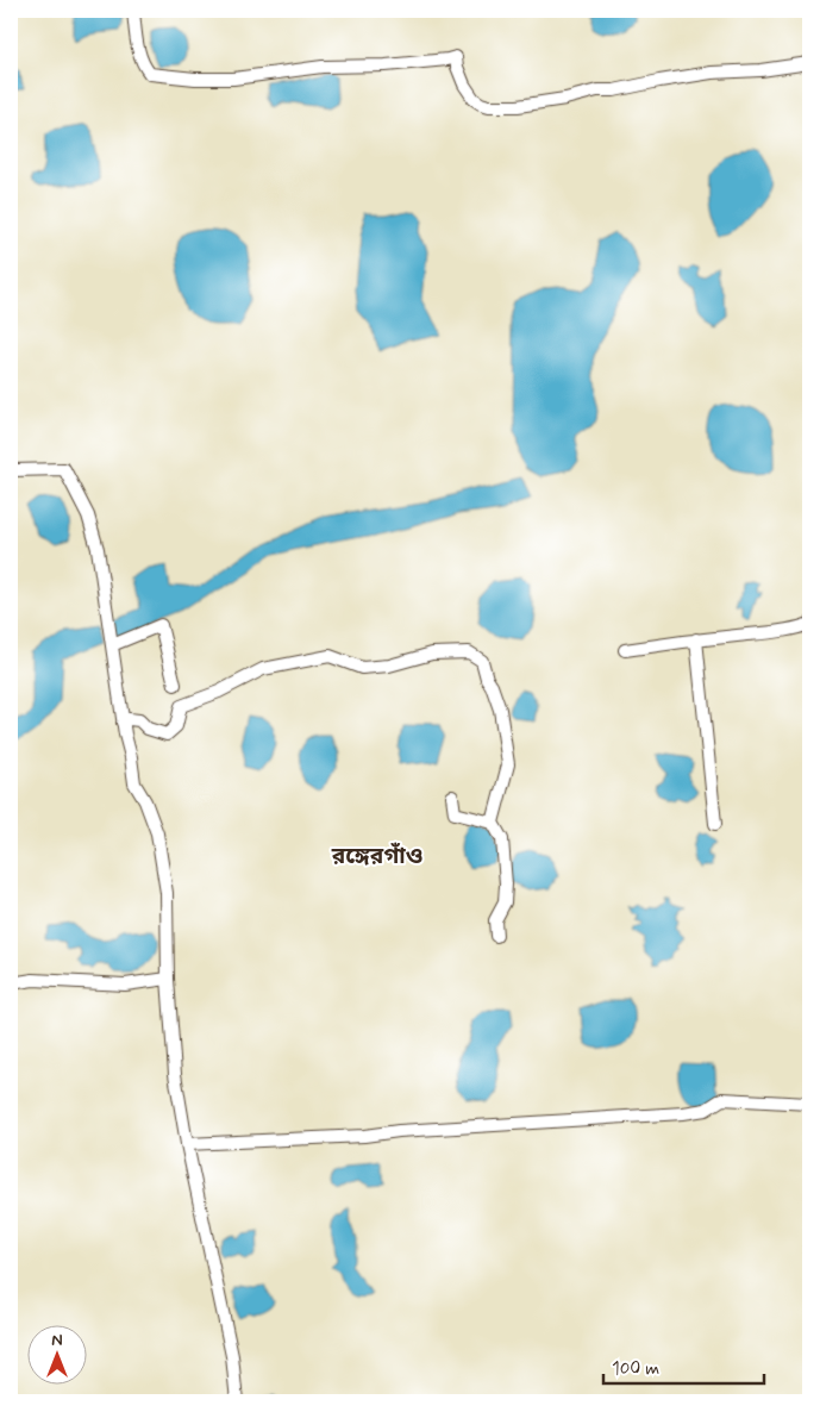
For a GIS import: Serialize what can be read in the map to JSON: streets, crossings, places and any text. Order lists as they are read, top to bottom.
{
  "districts": ["রঙ্গেরগাঁও"],
  "scale_bar": "100 m",
  "north": "top"
}
